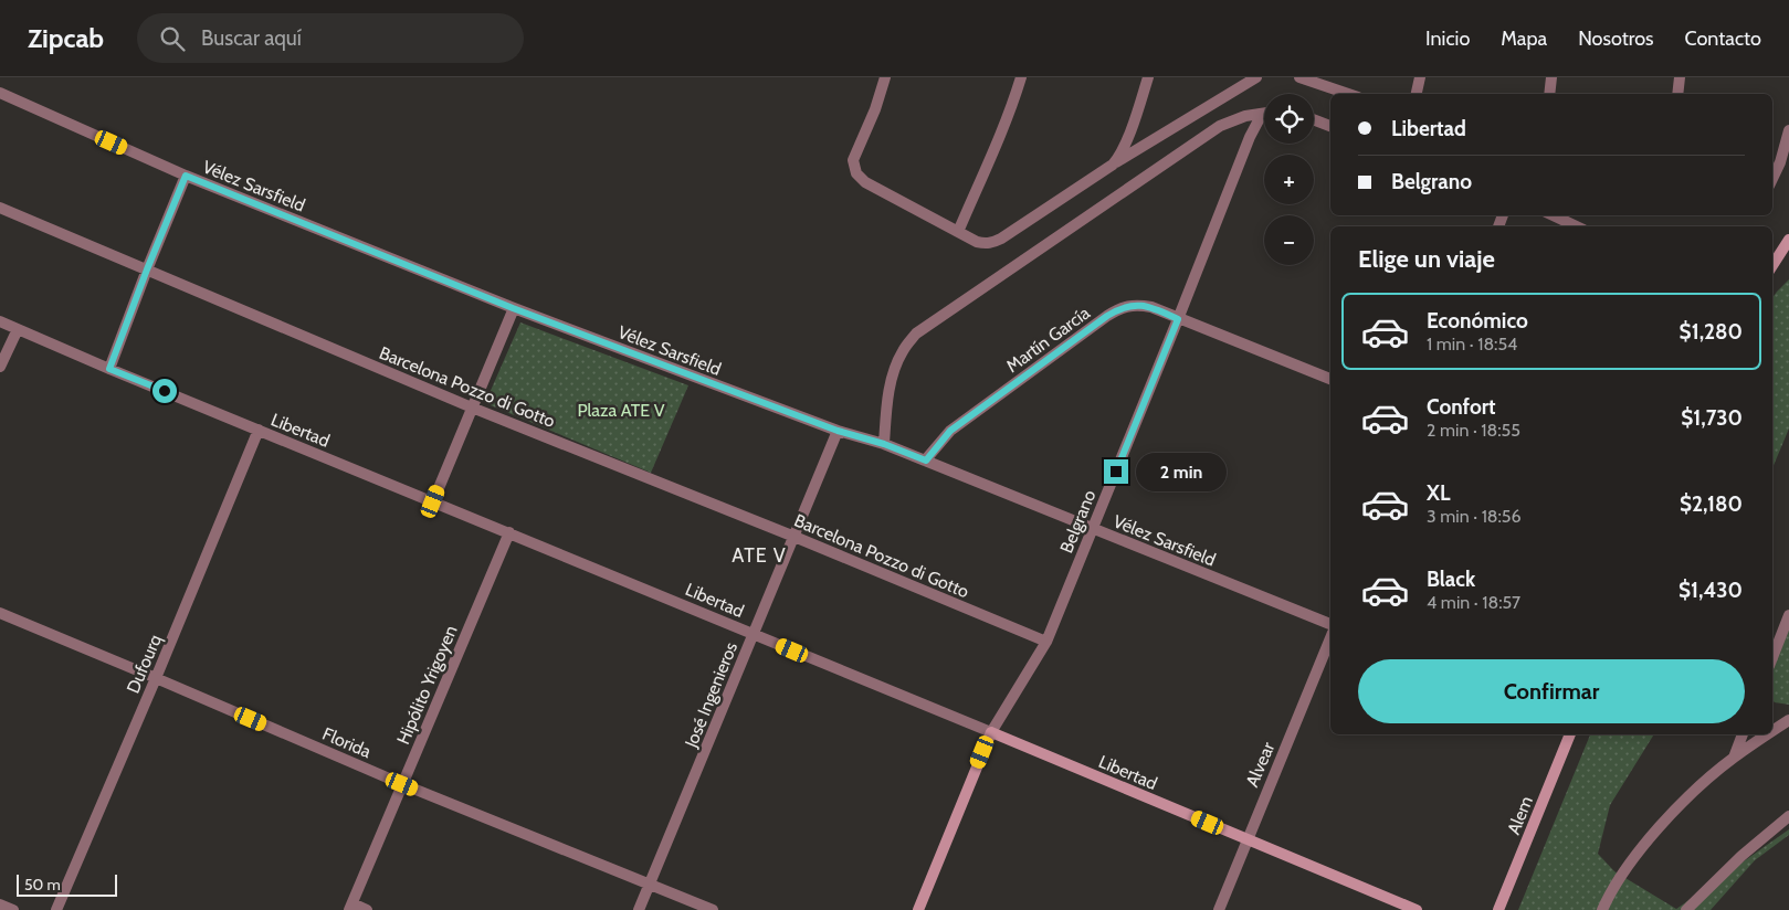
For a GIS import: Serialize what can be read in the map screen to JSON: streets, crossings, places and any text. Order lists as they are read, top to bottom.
{
  "streets": {
    "main road": ["Libertad", "Belgrano", "Alem"],
    "street": [
      "Vélez Sarsfield",
      "Martín García",
      "Barcelona Pozzo di Gotto",
      "Dufourq",
      "Hipólito Yrigoyen",
      "José Ingenieros",
      "Florida",
      "Alvear"
    ]
  },
  "crossings": [
    ["Vélez Sarsfield", "Martín García"],
    ["Vélez Sarsfield", "Belgrano"],
    ["Vélez Sarsfield", "José Ingenieros"],
    ["Martín García", "Belgrano"],
    ["Barcelona Pozzo di Gotto", "Belgrano"],
    ["Barcelona Pozzo di Gotto", "José Ingenieros"],
    ["Libertad", "Belgrano"],
    ["Libertad", "Dufourq"],
    ["Libertad", "Hipólito Yrigoyen"],
    ["Libertad", "José Ingenieros"],
    ["Libertad", "Alvear"],
    ["Dufourq", "Florida"],
    ["Hipólito Yrigoyen", "Florida"],
    ["José Ingenieros", "Florida"]
  ],
  "districts": ["ATE V"],
  "parks": ["Plaza ATE V"],
  "scale_bar": "50 m",
  "page": {
    "header": "Zipcab",
    "search": "Buscar aquí",
    "nav": [
      "Inicio",
      "Mapa",
      "Nosotros",
      "Contacto"
    ],
    "map_buttons": ["+", "−"],
    "banner": ["Libertad", "Belgrano"],
    "heading": "Elige un viaje",
    "list": [
      {
        "name": "Económico",
        "note": "1 min · 18:54",
        "value": "$1,280"
      },
      {
        "name": "Confort",
        "note": "2 min · 18:55",
        "value": "$1,730"
      },
      {
        "name": "XL",
        "note": "3 min · 18:56",
        "value": "$2,180"
      },
      {
        "name": "Black",
        "note": "4 min · 18:57",
        "value": "$1,430"
      }
    ],
    "bubble": "2 min",
    "buttons": "Confirmar",
    "scale": "50 m"
  }
}
